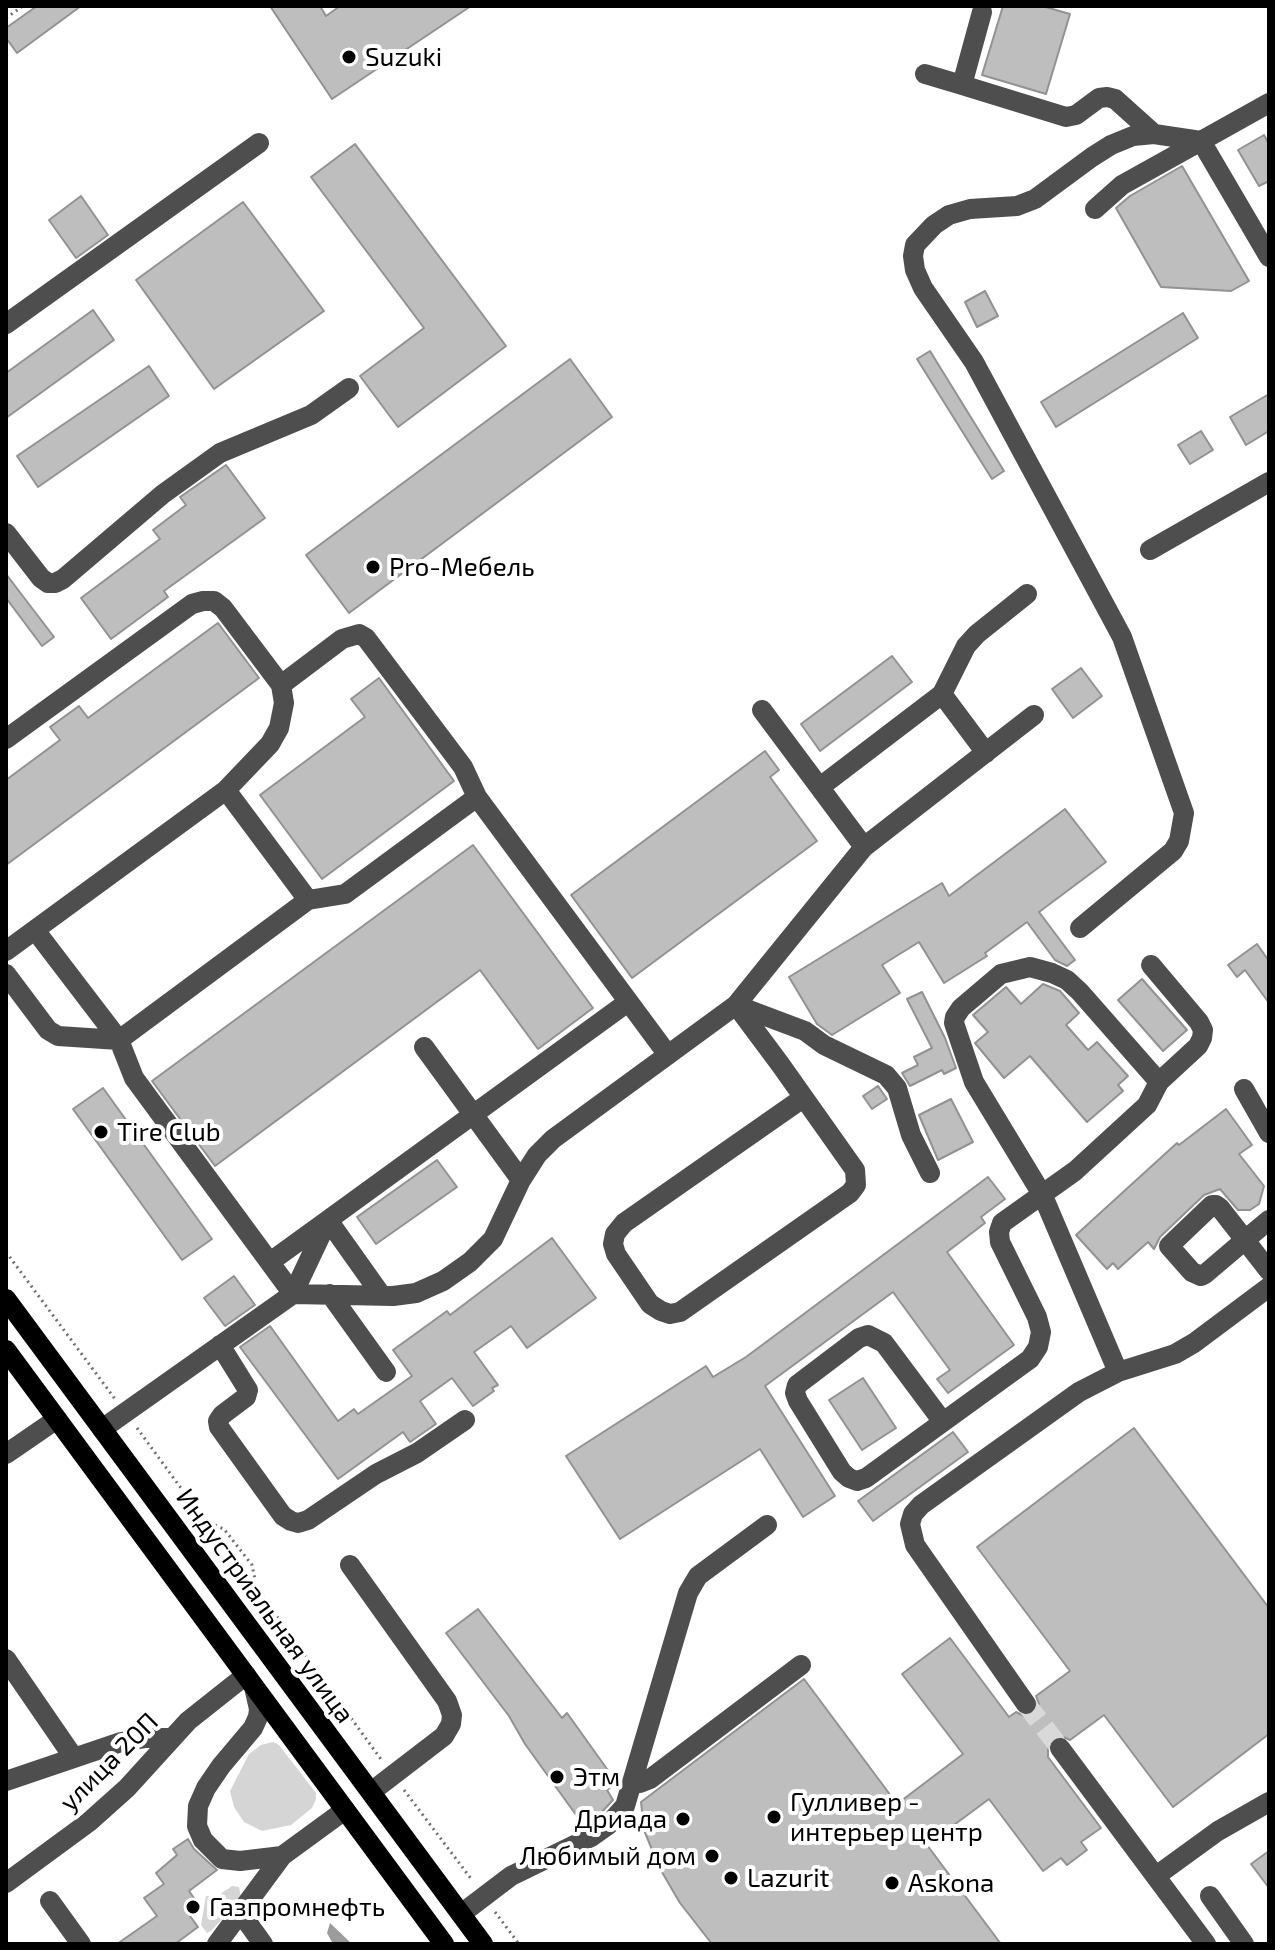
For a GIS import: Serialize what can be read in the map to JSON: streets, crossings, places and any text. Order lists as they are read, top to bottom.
{
  "streets": {
    "main road": ["Индустриальная улица"],
    "street": ["улица 20П"]
  },
  "places": [
    "Suzuki",
    "Pro-Мебель",
    "Tire Club",
    "Этм",
    "Гулливер - интерьер центр",
    "Дриада",
    "Любимый дом",
    "Lazurit",
    "Askona",
    "Газпромнефть"
  ]
}
